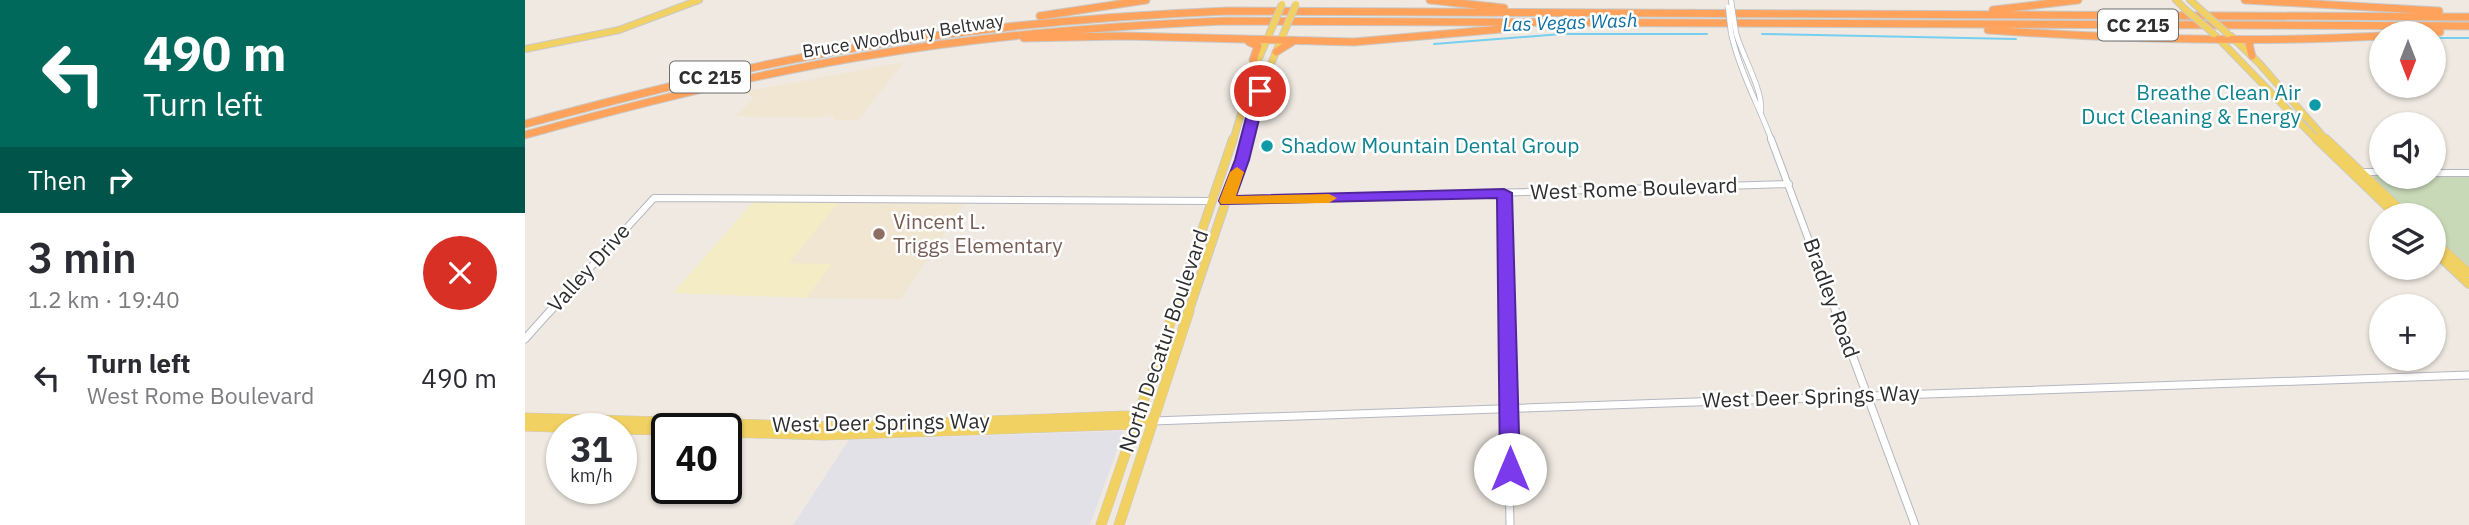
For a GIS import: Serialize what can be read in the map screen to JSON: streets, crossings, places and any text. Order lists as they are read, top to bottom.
{
  "streets": {
    "highway": ["CC 215", "Bruce Woodbury Beltway"],
    "main road": ["North Decatur Boulevard", "West Deer Springs Way"],
    "street": ["West Rome Boulevard", "Valley Drive", "Bradley Road"]
  },
  "crossings": [
    ["West Rome Boulevard", "Bradley Road"],
    ["West Rome Boulevard", "North Decatur Boulevard"],
    ["Valley Drive", "North Decatur Boulevard"],
    ["Bradley Road", "West Deer Springs Way"],
    ["North Decatur Boulevard", "West Deer Springs Way"]
  ],
  "water": ["Las Vegas Wash"],
  "places": ["Breathe Clean Air Duct Cleaning & Energy", "Shadow Mountain Dental Group", "Vincent L. Triggs Elementary"],
  "north": "bottom",
  "page": {
    "turn": ["490 m", "Turn left"],
    "map_buttons": "+",
    "then": "Then",
    "heading": ["3 min", "1.2 km · 19:40"],
    "list": [
      {
        "name": "Turn left",
        "note": "West Rome Boulevard",
        "value": "490 m"
      }
    ],
    "speed": "31 km/h",
    "limit": "40"
  }
}
